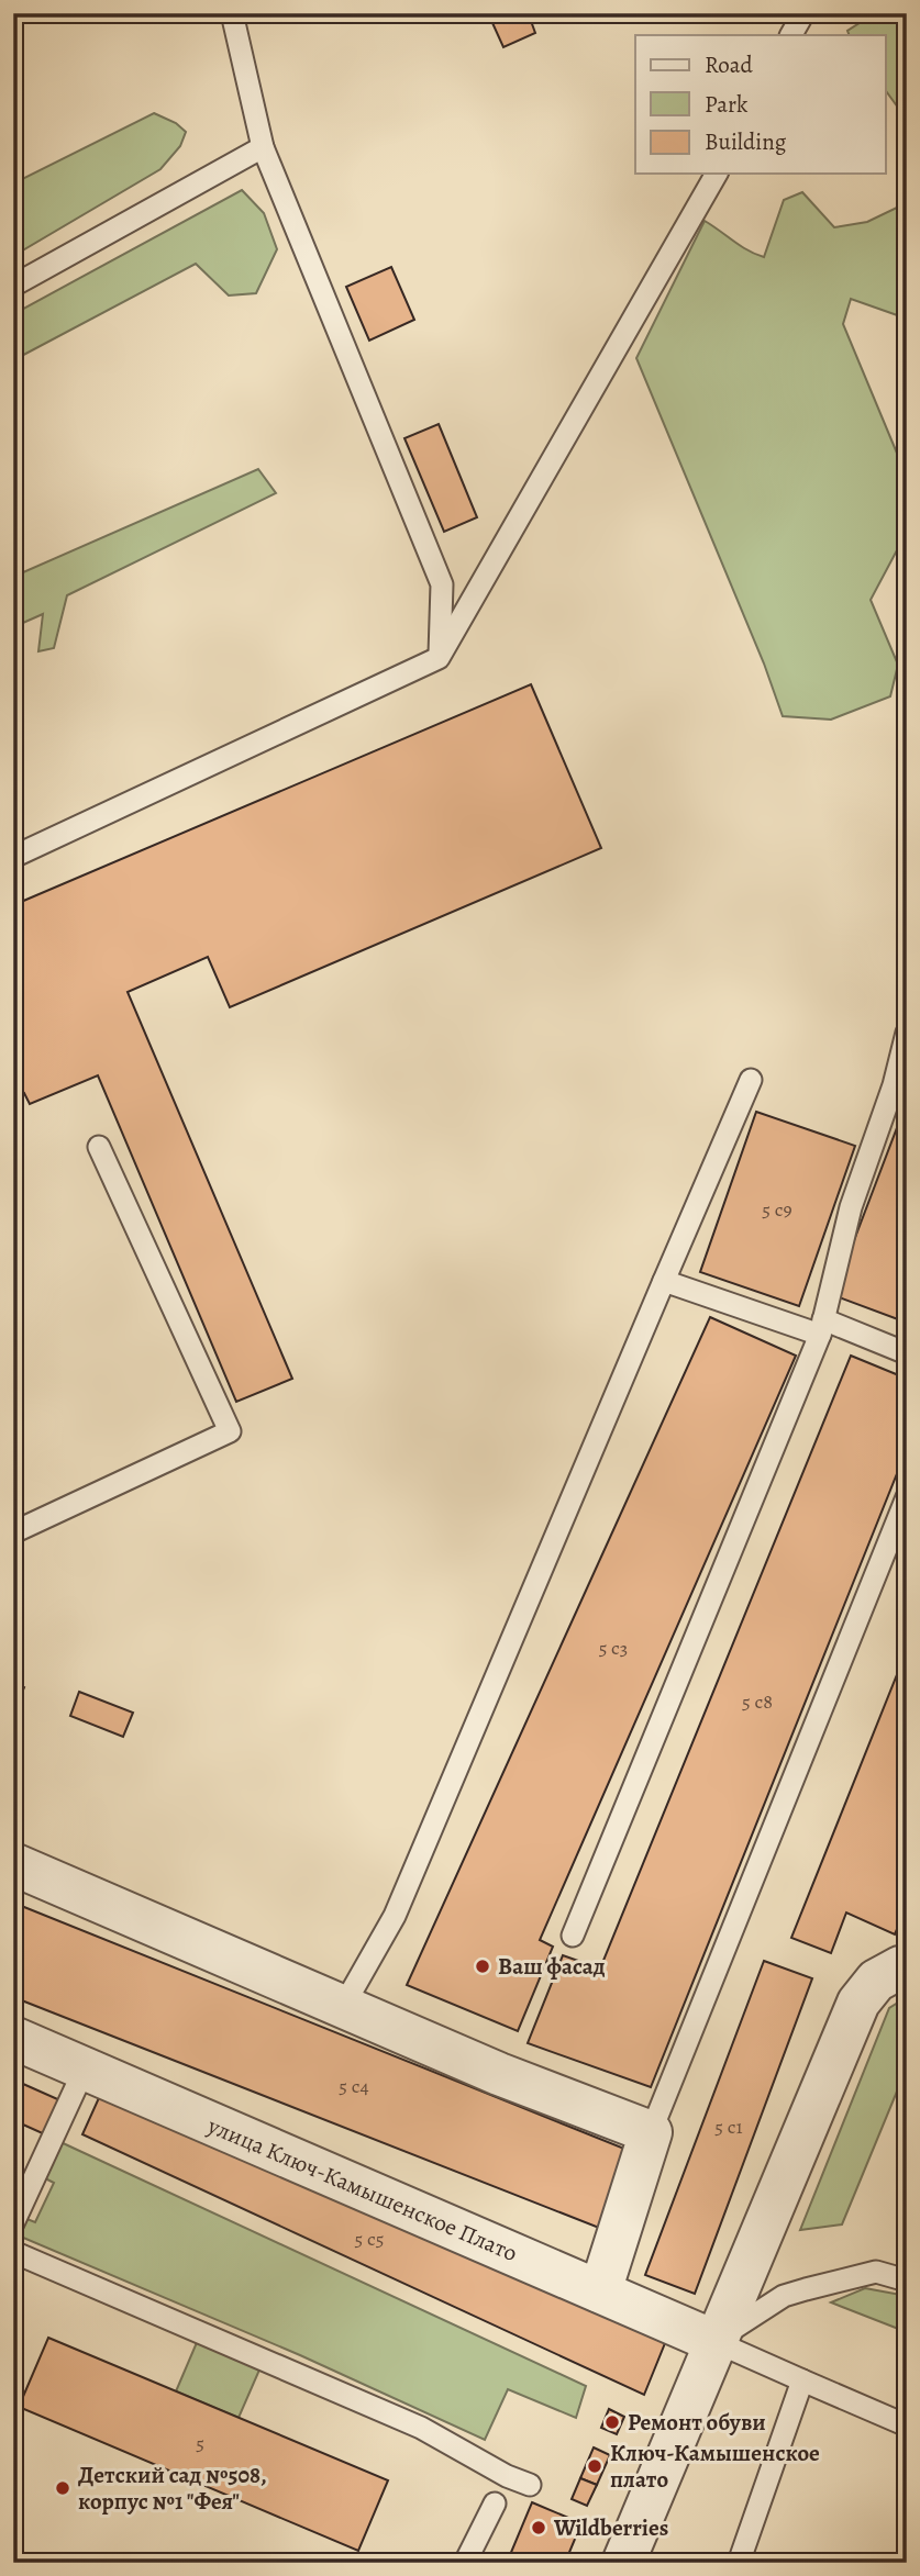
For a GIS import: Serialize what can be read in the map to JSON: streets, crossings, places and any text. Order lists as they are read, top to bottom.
{
  "streets": {
    "street": ["улица Ключ-Камышенское Плато"]
  },
  "places": [
    "Ваш фасад",
    "Ремонт обуви",
    "Ключ-Камышенское плато",
    "Детский сад №508, корпус №1 \"Фея\"",
    "Wildberries"
  ],
  "house_numbers": [
    "5 с9",
    "5 с3",
    "5 с8",
    "5 с4",
    "5 с1",
    "5 с5",
    "5"
  ],
  "legend": ["Road", "Park", "Building"]
}
